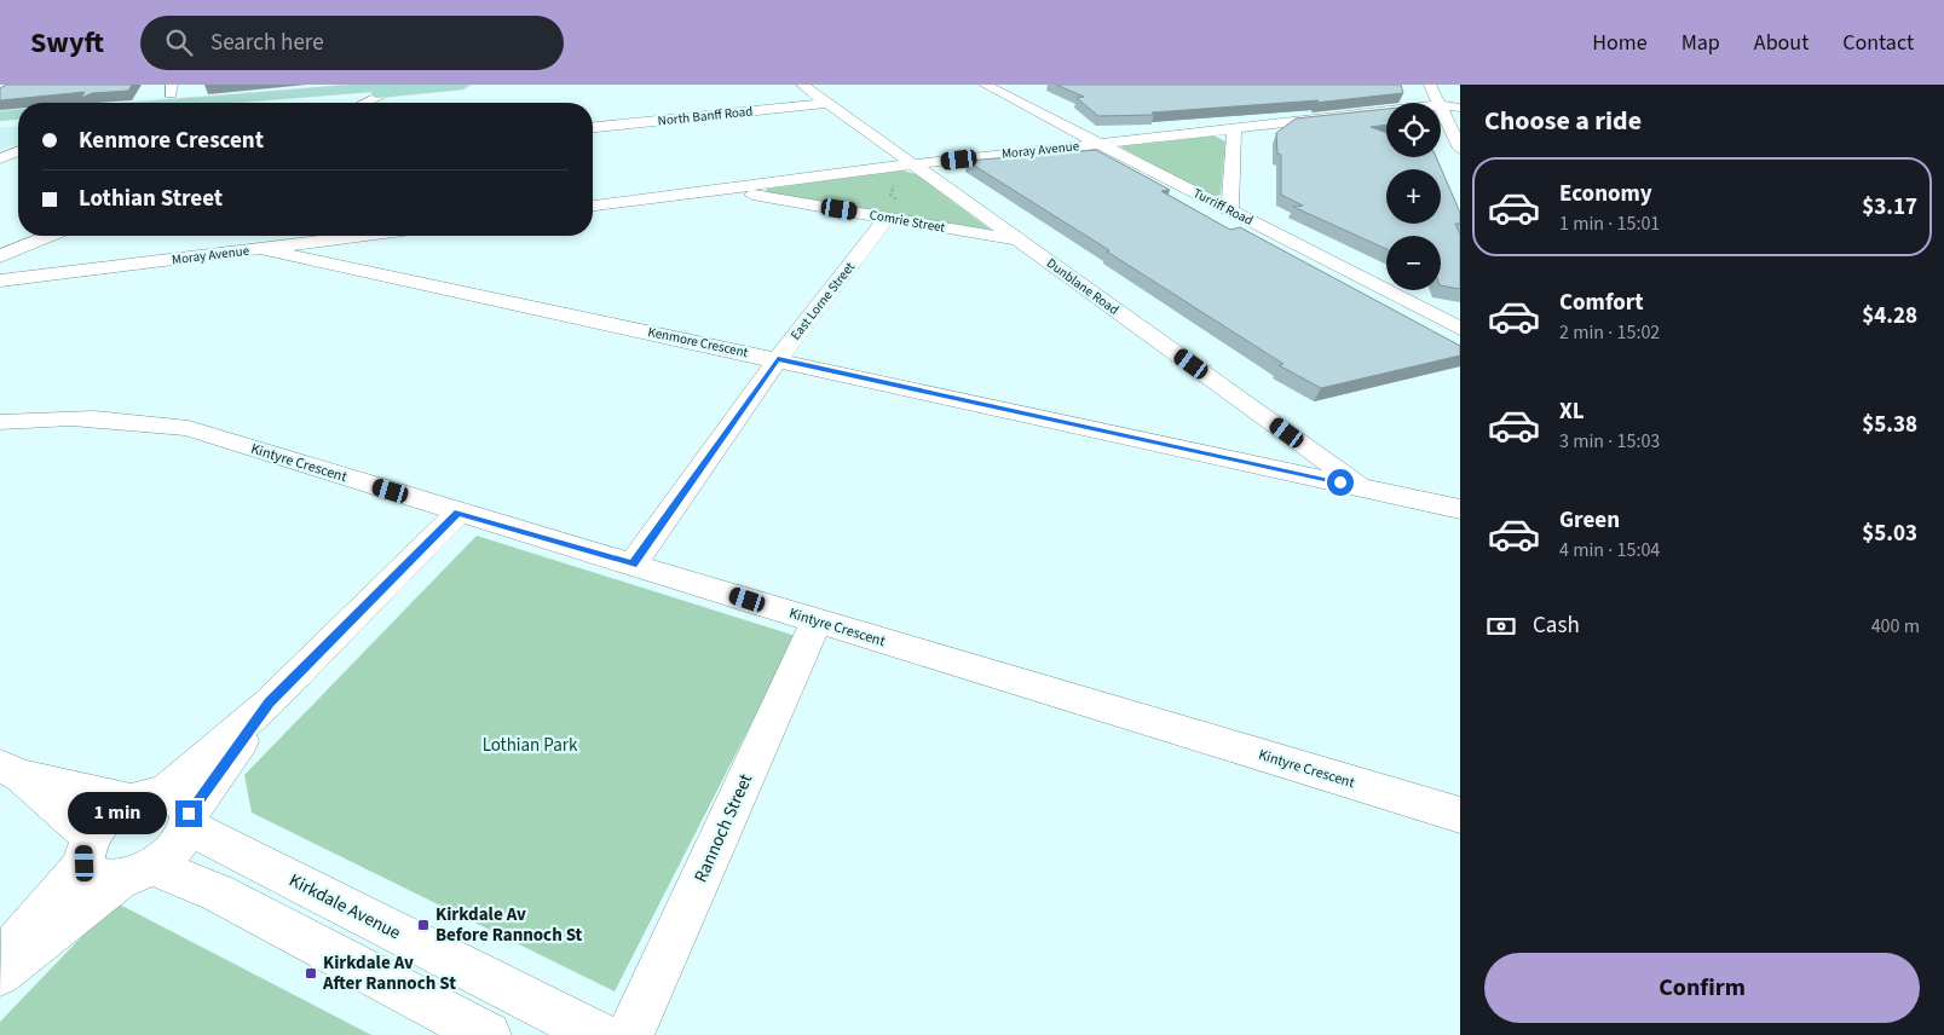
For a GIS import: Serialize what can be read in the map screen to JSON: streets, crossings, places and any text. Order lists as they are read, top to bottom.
{
  "streets": {
    "street": [
      "North Banff Road",
      "Moray Avenue",
      "Turriff Road",
      "Comrie Street",
      "Dunblane Road",
      "East Lorne Street",
      "Kenmore Crescent",
      "Kintyre Crescent",
      "Rannoch Street",
      "Kirkdale Avenue"
    ]
  },
  "crossings": [
    ["North Banff Road", "Dunblane Road"],
    ["Moray Avenue", "Turriff Road"],
    ["Moray Avenue", "Comrie Street"],
    ["Moray Avenue", "Dunblane Road"],
    ["Moray Avenue", "Kenmore Crescent"],
    ["Comrie Street", "Dunblane Road"],
    ["Comrie Street", "East Lorne Street"],
    ["Dunblane Road", "Kenmore Crescent"],
    ["East Lorne Street", "Kenmore Crescent"],
    ["East Lorne Street", "Kintyre Crescent"],
    ["Kintyre Crescent", "Rannoch Street"]
  ],
  "parks": ["Lothian Park"],
  "places": {
    "transit": ["Kirkdale Av Before Rannoch St", "Kirkdale Av After Rannoch St"]
  },
  "page": {
    "header": "Swyft",
    "search": "Search here",
    "nav": [
      "Home",
      "Map",
      "About",
      "Contact"
    ],
    "heading": "Choose a ride",
    "map_buttons": ["+", "−"],
    "banner": ["Kenmore Crescent", "Lothian Street"],
    "list": [
      {
        "name": "Economy",
        "note": "1 min · 15:01",
        "value": "$3.17"
      },
      {
        "name": "Comfort",
        "note": "2 min · 15:02",
        "value": "$4.28"
      },
      {
        "name": "XL",
        "note": "3 min · 15:03",
        "value": "$5.38"
      },
      {
        "name": "Green",
        "note": "4 min · 15:04",
        "value": "$5.03"
      }
    ],
    "pay": ["Cash", "400 m"],
    "bubble": "1 min",
    "buttons": "Confirm"
  }
}
